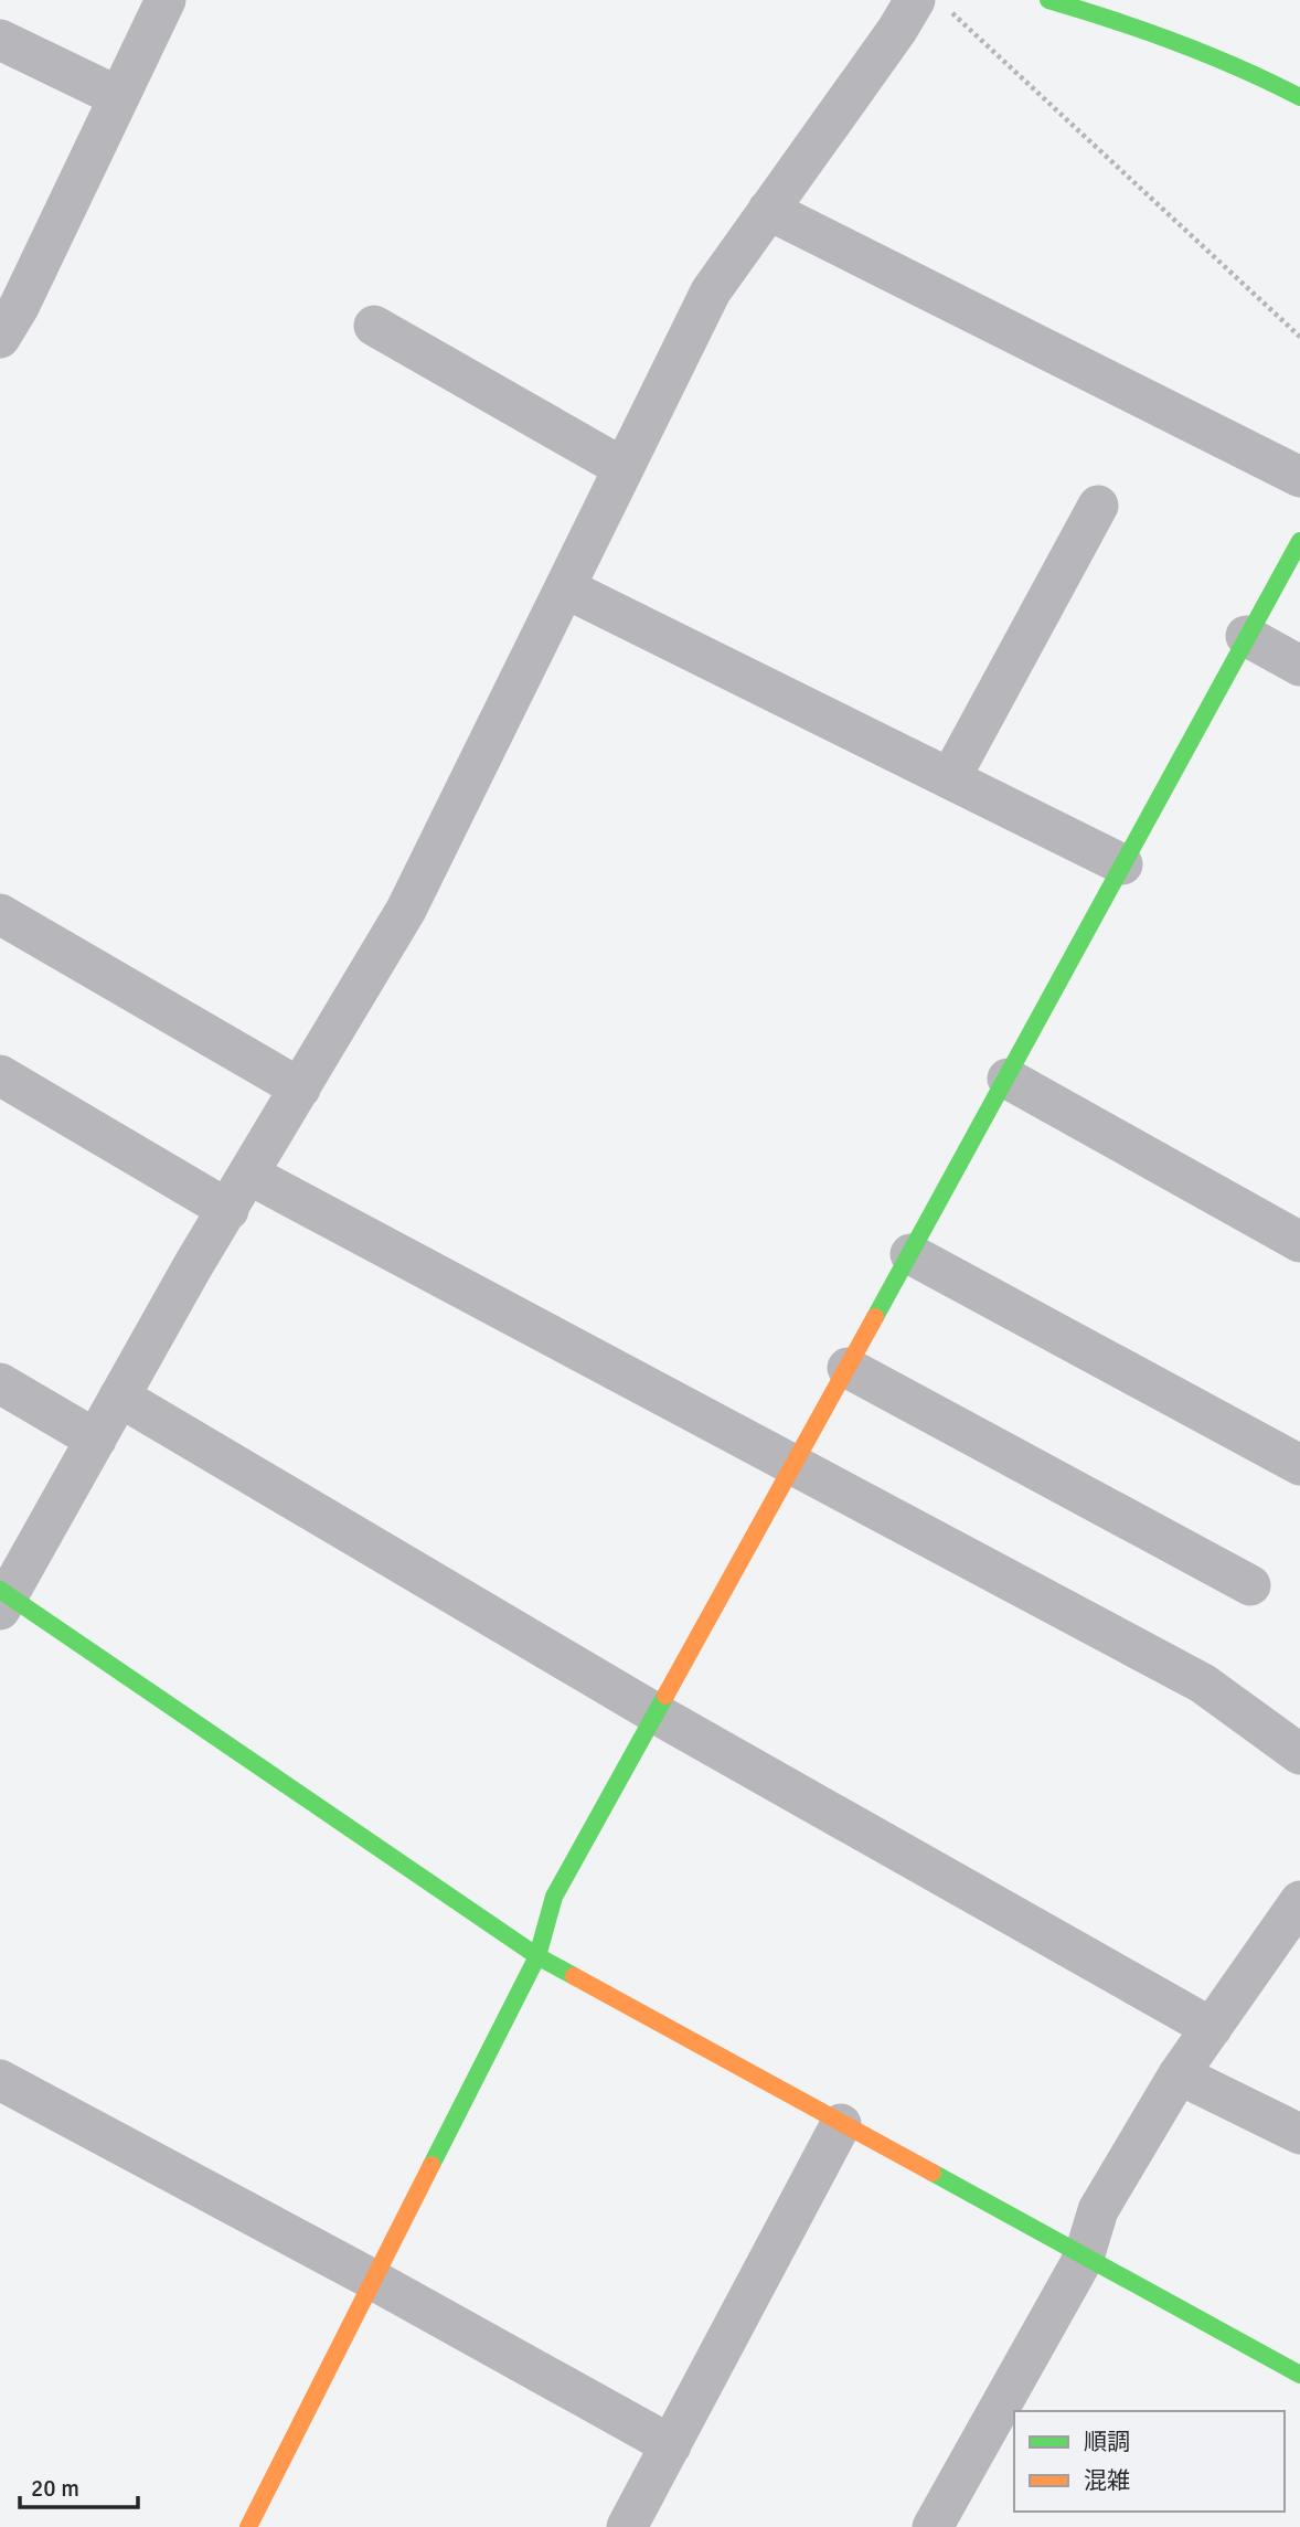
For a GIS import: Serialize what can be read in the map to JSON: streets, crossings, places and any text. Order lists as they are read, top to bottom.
{
  "legend": ["順調", "混雑"],
  "scale_bar": "20 m"
}
